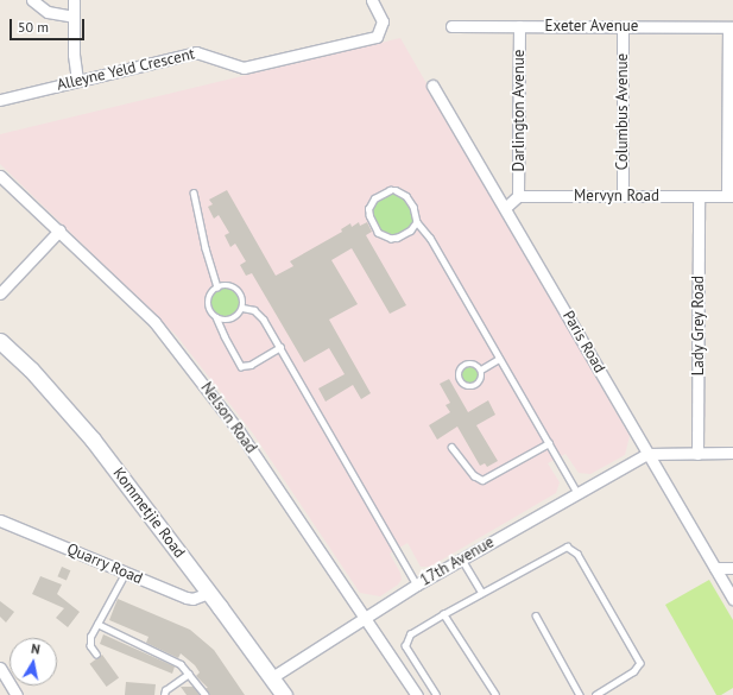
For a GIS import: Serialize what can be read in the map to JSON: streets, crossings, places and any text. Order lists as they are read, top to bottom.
{
  "streets": {
    "main road": ["Kommetjie Road"],
    "street": [
      "Exeter Avenue",
      "Alleyne Yeld Crescent",
      "Darlington Avenue",
      "Columbus Avenue",
      "Mervyn Road",
      "Lady Grey Road",
      "Paris Road",
      "Nelson Road",
      "17th Avenue",
      "Quarry Road"
    ]
  },
  "crossings": [
    ["Exeter Avenue", "Darlington Avenue"],
    ["Exeter Avenue", "Columbus Avenue"],
    ["Darlington Avenue", "Mervyn Road"],
    ["Columbus Avenue", "Mervyn Road"],
    ["Mervyn Road", "Lady Grey Road"],
    ["Paris Road", "17th Avenue"],
    ["Nelson Road", "17th Avenue"],
    ["Kommetjie Road", "17th Avenue"],
    ["Kommetjie Road", "Quarry Road"]
  ],
  "scale_bar": "50 m",
  "north": "top"
}
